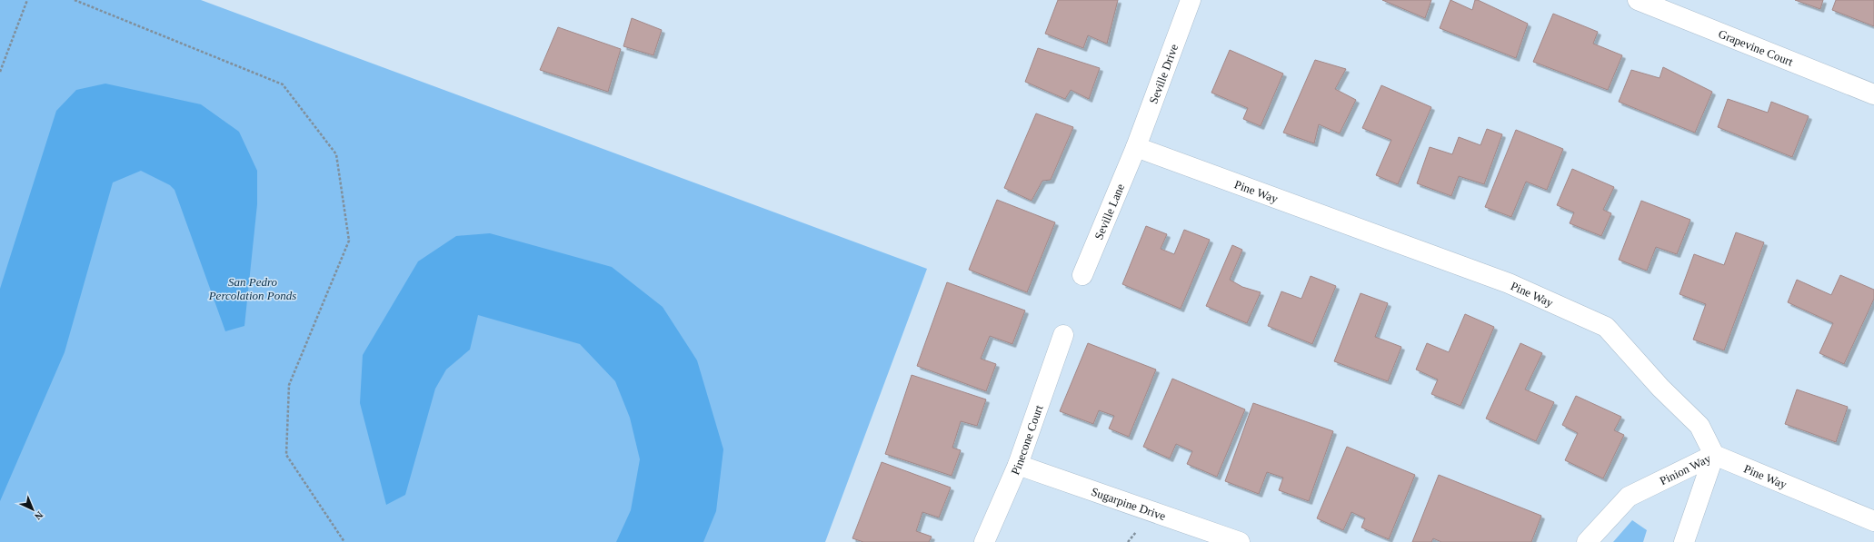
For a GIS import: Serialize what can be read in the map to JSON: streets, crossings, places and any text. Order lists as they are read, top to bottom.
{
  "streets": {
    "street": [
      "Grapevine Court",
      "Seville Drive",
      "Pine Way",
      "Seville Lane",
      "Pinecone Court",
      "Pinion Way",
      "Sugarpine Drive"
    ]
  },
  "crossings": [
    ["Seville Drive", "Pine Way"],
    ["Seville Drive", "Seville Lane"],
    ["Pine Way", "Seville Lane"],
    ["Pine Way", "Pinion Way"],
    ["Pinecone Court", "Sugarpine Drive"]
  ],
  "parks": ["San Pedro Percolation Ponds"],
  "north": "bottom right"
}
